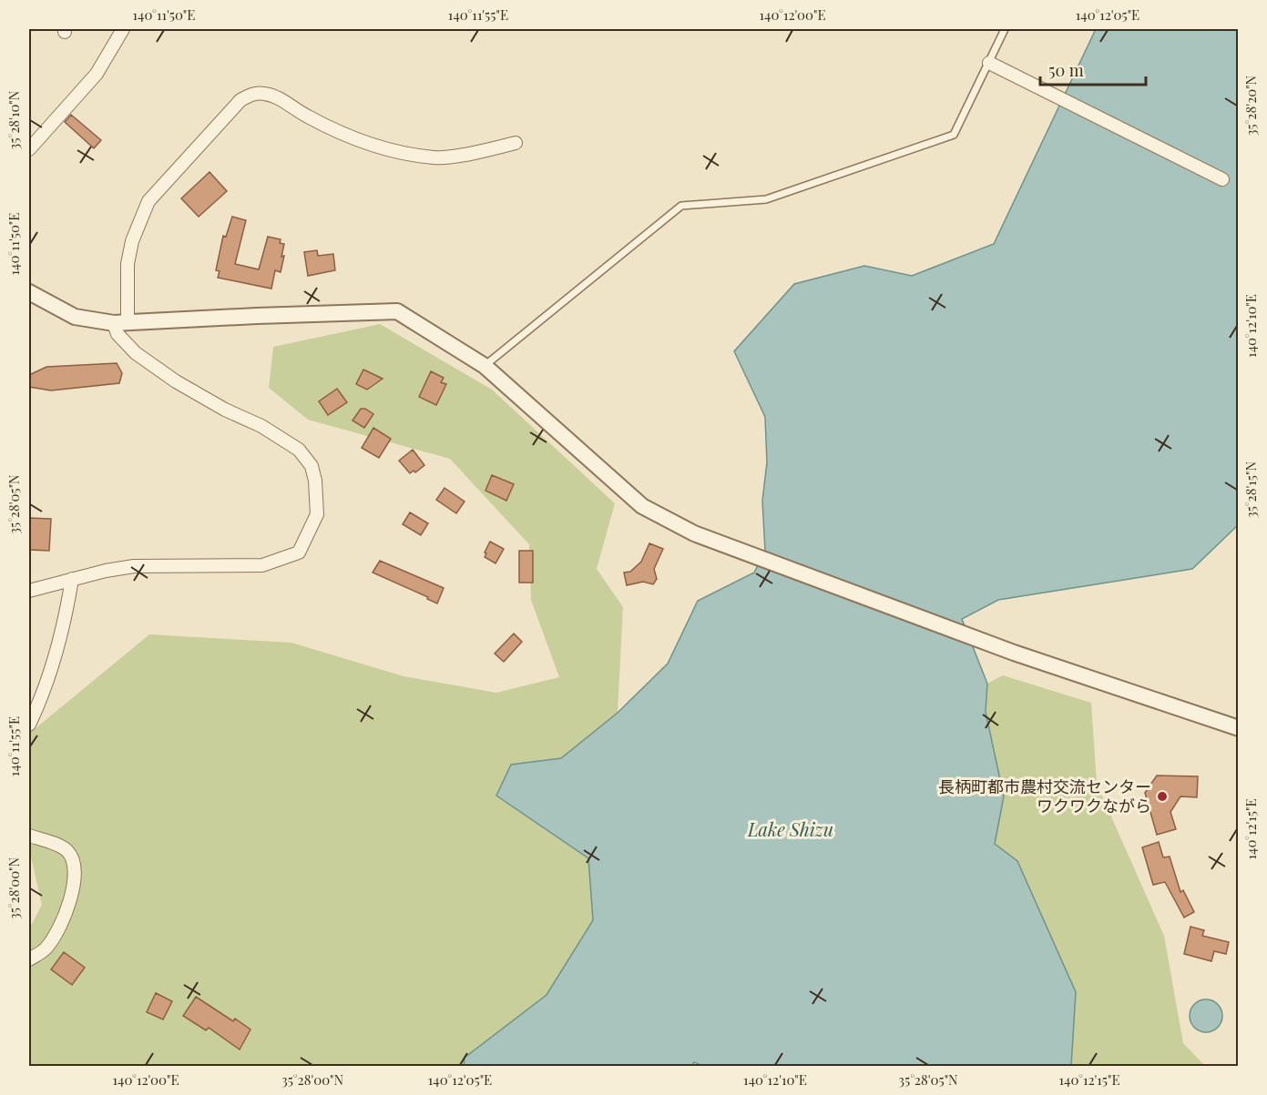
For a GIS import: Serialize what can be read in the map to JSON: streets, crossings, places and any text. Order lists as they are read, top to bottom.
{
  "water": ["Lake Shizu"],
  "places": ["長柄町都市農村交流センター ワクワクながら"],
  "scale_bar": "50 m",
  "coordinates": [
    "140°11'50\"E",
    "140°11'55\"E",
    "140°12'00\"E",
    "140°12'05\"E",
    "35°28'20\"N",
    "35°28'10\"N",
    "140°12'10\"E",
    "35°28'15\"N",
    "35°28'05\"N",
    "140°12'15\"E",
    "35°28'00\"N"
  ]
}
